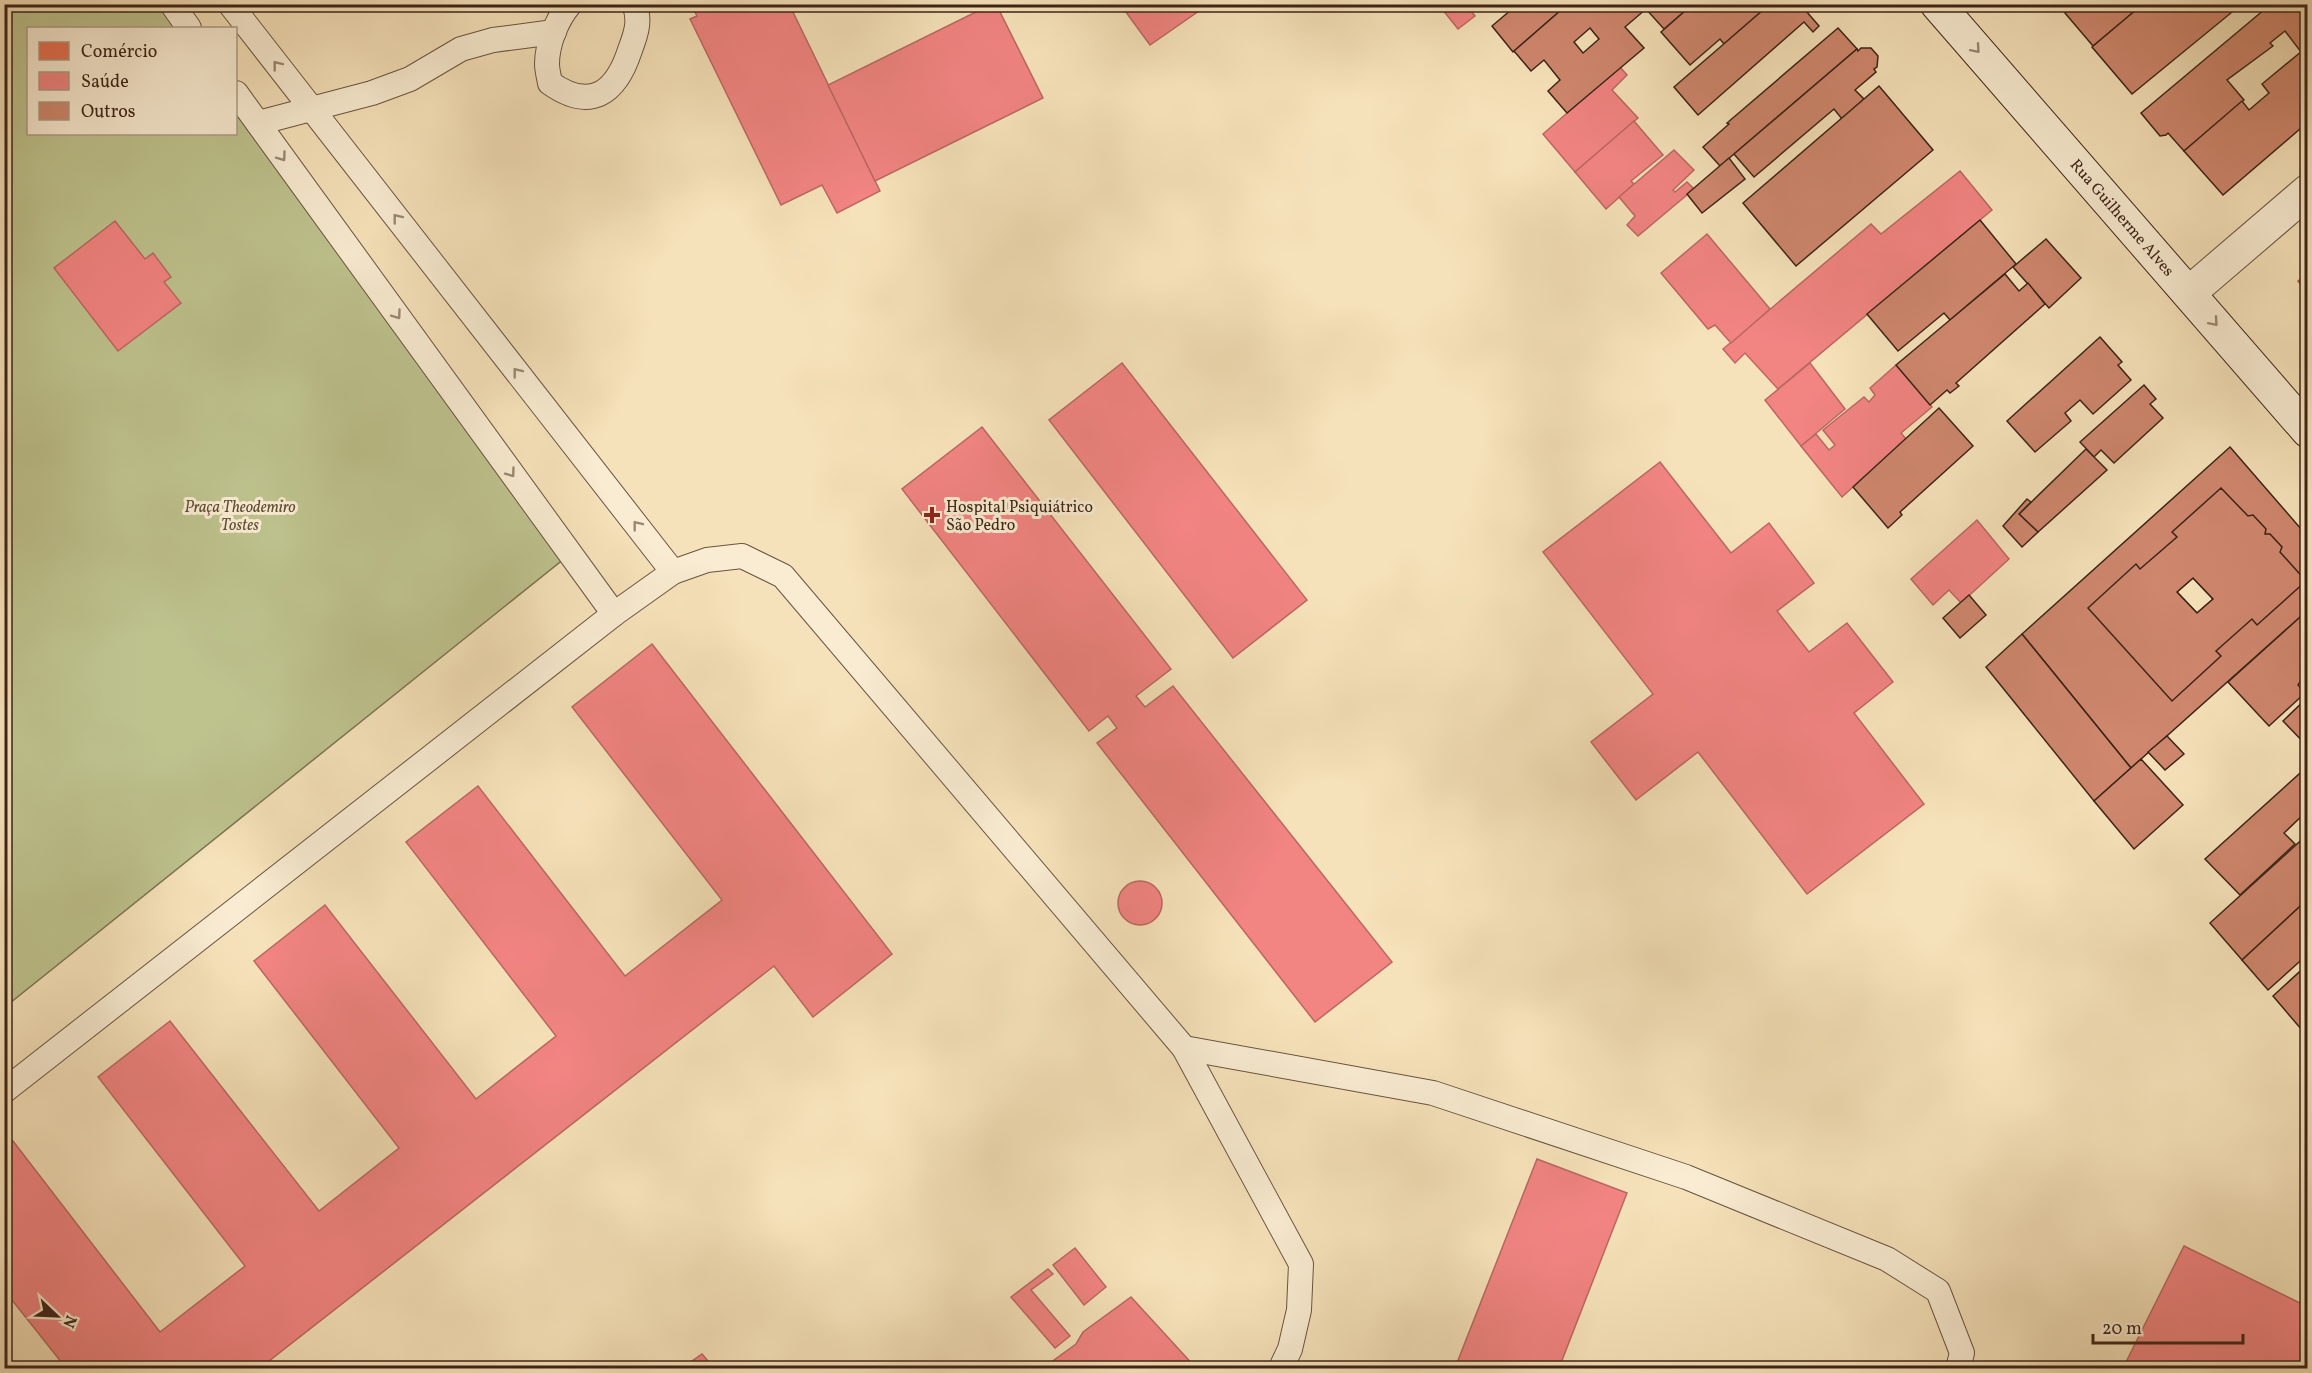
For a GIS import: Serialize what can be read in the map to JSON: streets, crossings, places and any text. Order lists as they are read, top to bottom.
{
  "streets": {
    "main road": ["Rua Guilherme Alves"]
  },
  "one_way": ["Rua Guilherme Alves"],
  "parks": ["Praça Theodemiro Tostes"],
  "places": {
    "health": ["Hospital Psiquiátrico São Pedro"]
  },
  "legend": ["Comércio", "Saúde", "Outros"],
  "scale_bar": "20 m",
  "north": "bottom right"
}
